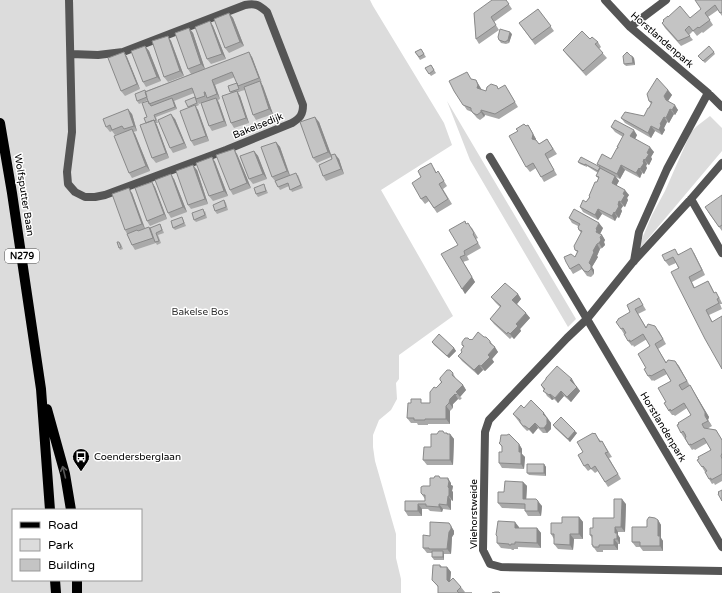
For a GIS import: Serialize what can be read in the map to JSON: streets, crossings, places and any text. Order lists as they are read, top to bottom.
{
  "streets": {
    "main road": ["Wolfsputter Baan", "N279"],
    "street": ["Horstlandenpark", "Bakelsedijk", "Vliehorstweide"]
  },
  "crossings": [
    ["Horstlandenpark", "Vliehorstweide"]
  ],
  "parks": ["Bakelse Bos"],
  "places": {
    "bus stop": ["Coendersberglaan"]
  },
  "legend": ["Road", "Park", "Building"]
}
